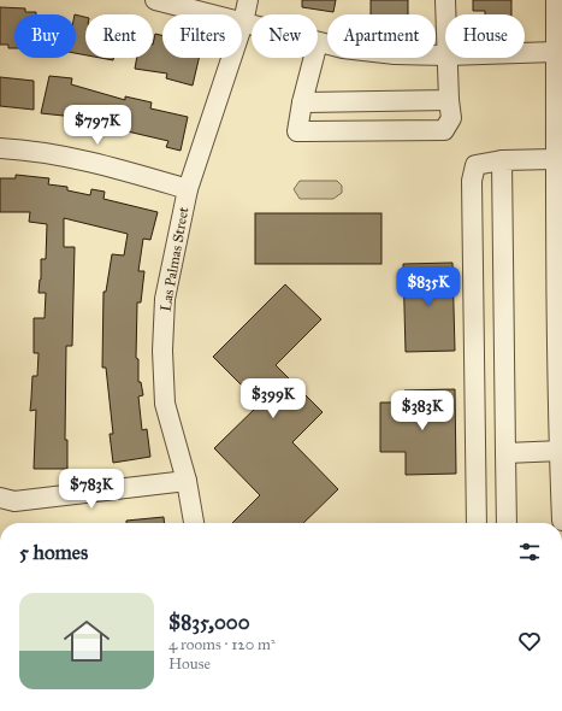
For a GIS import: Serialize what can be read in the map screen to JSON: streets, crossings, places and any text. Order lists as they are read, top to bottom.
{
  "streets": {
    "street": ["Las Palmas Street"]
  },
  "page": {
    "chip": [
      "Buy",
      "Rent",
      "Filters",
      "New",
      "Apartment",
      "House"
    ],
    "price": [
      "$797K",
      "$835K",
      "$399K",
      "$383K",
      "$783K"
    ],
    "heading": "5 homes",
    "list": [
      {
        "name": "$835,000",
        "note": "4 rooms · 120 m² · House"
      }
    ]
  }
}
